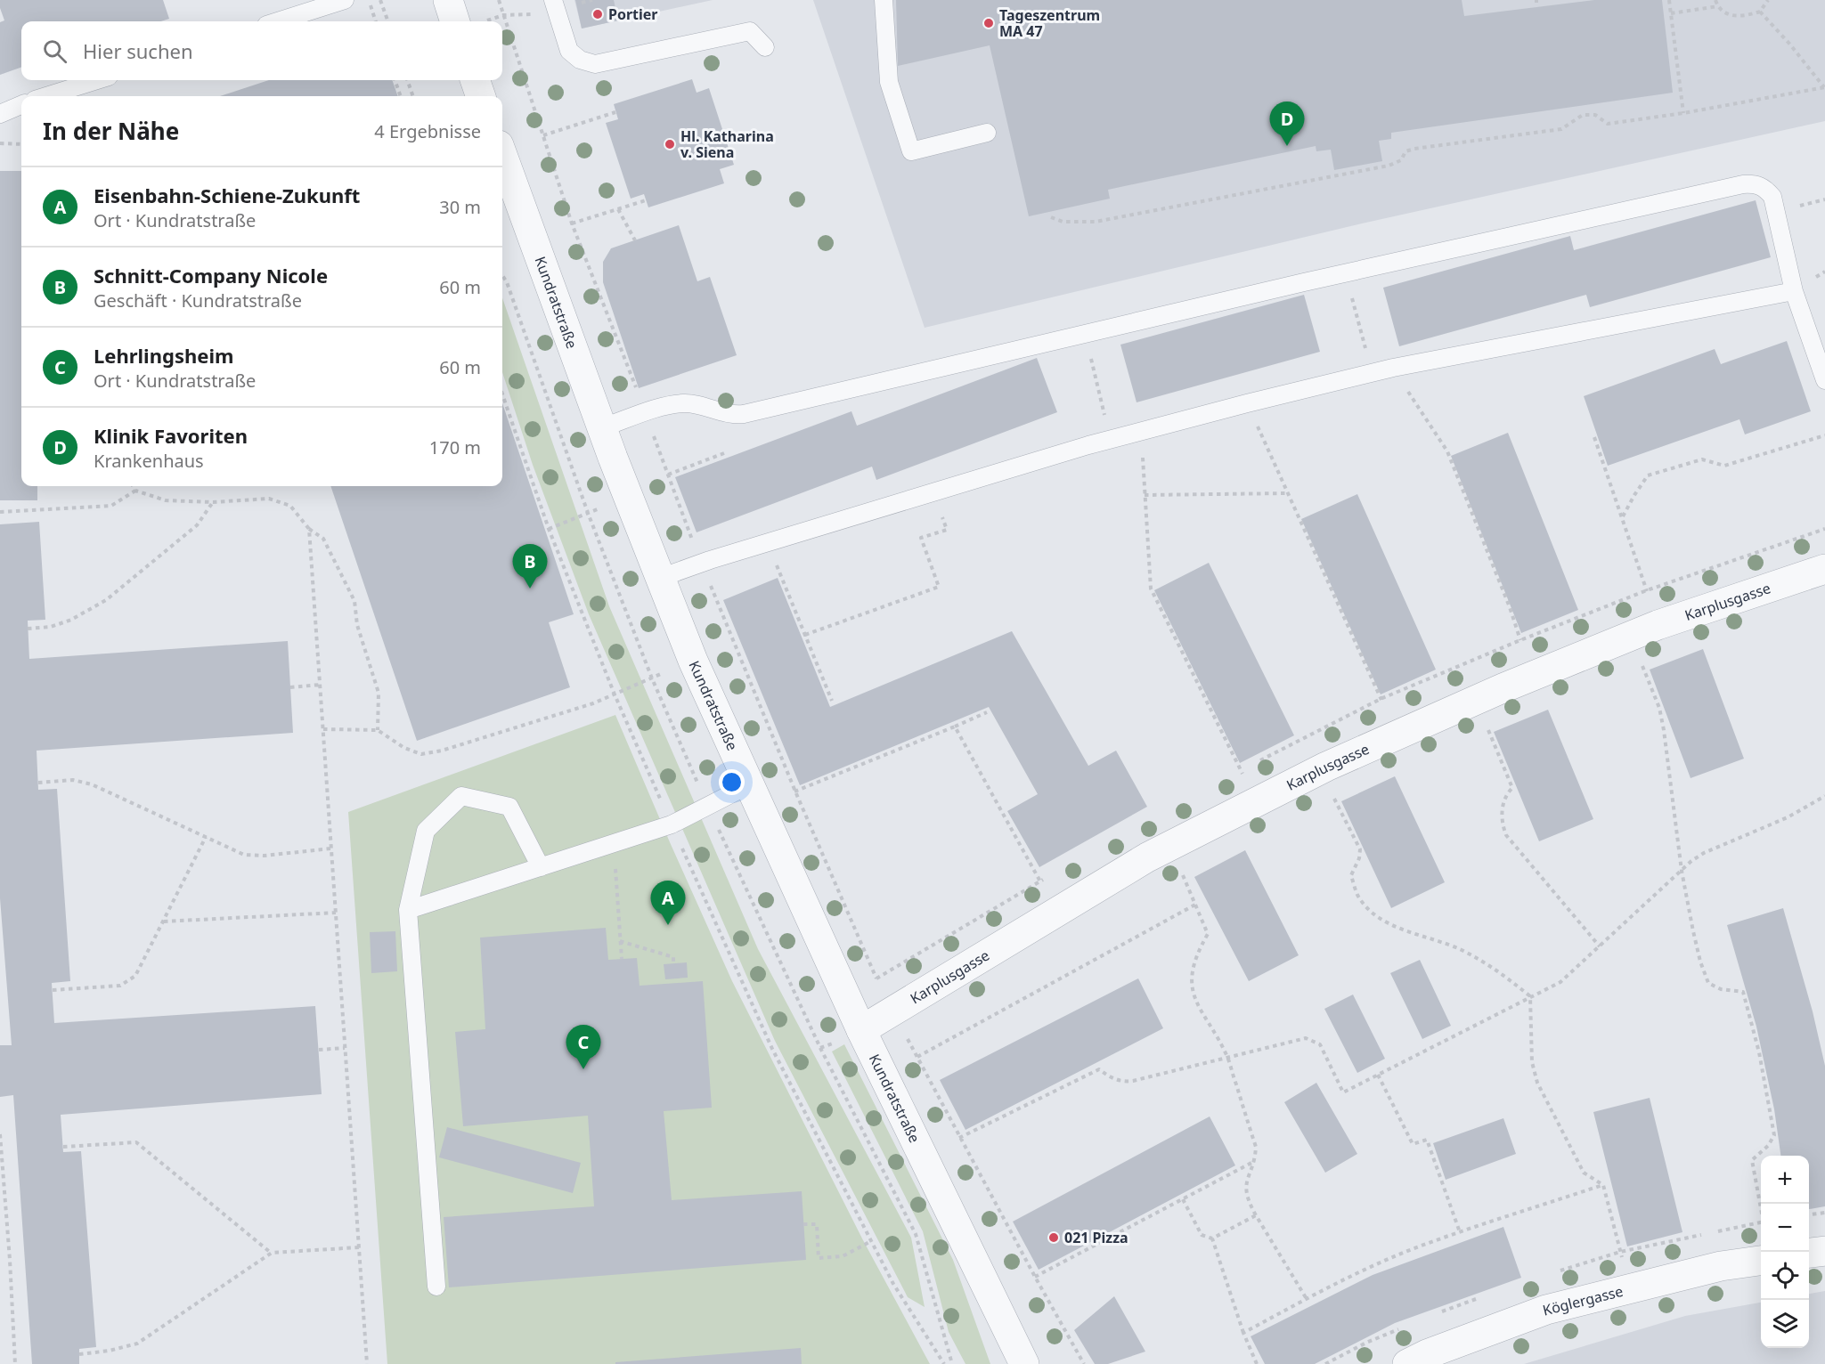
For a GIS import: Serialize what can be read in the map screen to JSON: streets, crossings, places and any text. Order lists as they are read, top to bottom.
{
  "streets": {
    "street": ["Kundratstraße", "Karplusgasse", "Köglergasse"]
  },
  "crossings": [
    ["Kundratstraße", "Karplusgasse"]
  ],
  "places": [
    "Portier",
    "Tageszentrum MA 47",
    "Hl. Katharina v. Siena",
    "021 Pizza"
  ],
  "page": {
    "search": "Hier suchen",
    "heading": ["In der Nähe", "4 Ergebnisse"],
    "pins": [
      "D",
      "B",
      "A",
      "C"
    ],
    "list": [
      {
        "mark": "A",
        "name": "Eisenbahn-Schiene-Zukunft",
        "note": "Ort · Kundratstraße",
        "value": "30 m"
      },
      {
        "mark": "B",
        "name": "Schnitt-Company Nicole",
        "note": "Geschäft · Kundratstraße",
        "value": "60 m"
      },
      {
        "mark": "C",
        "name": "Lehrlingsheim",
        "note": "Ort · Kundratstraße",
        "value": "60 m"
      },
      {
        "mark": "D",
        "name": "Klinik Favoriten",
        "note": "Krankenhaus",
        "value": "170 m"
      }
    ],
    "map_buttons": ["+", "−"]
  }
}
